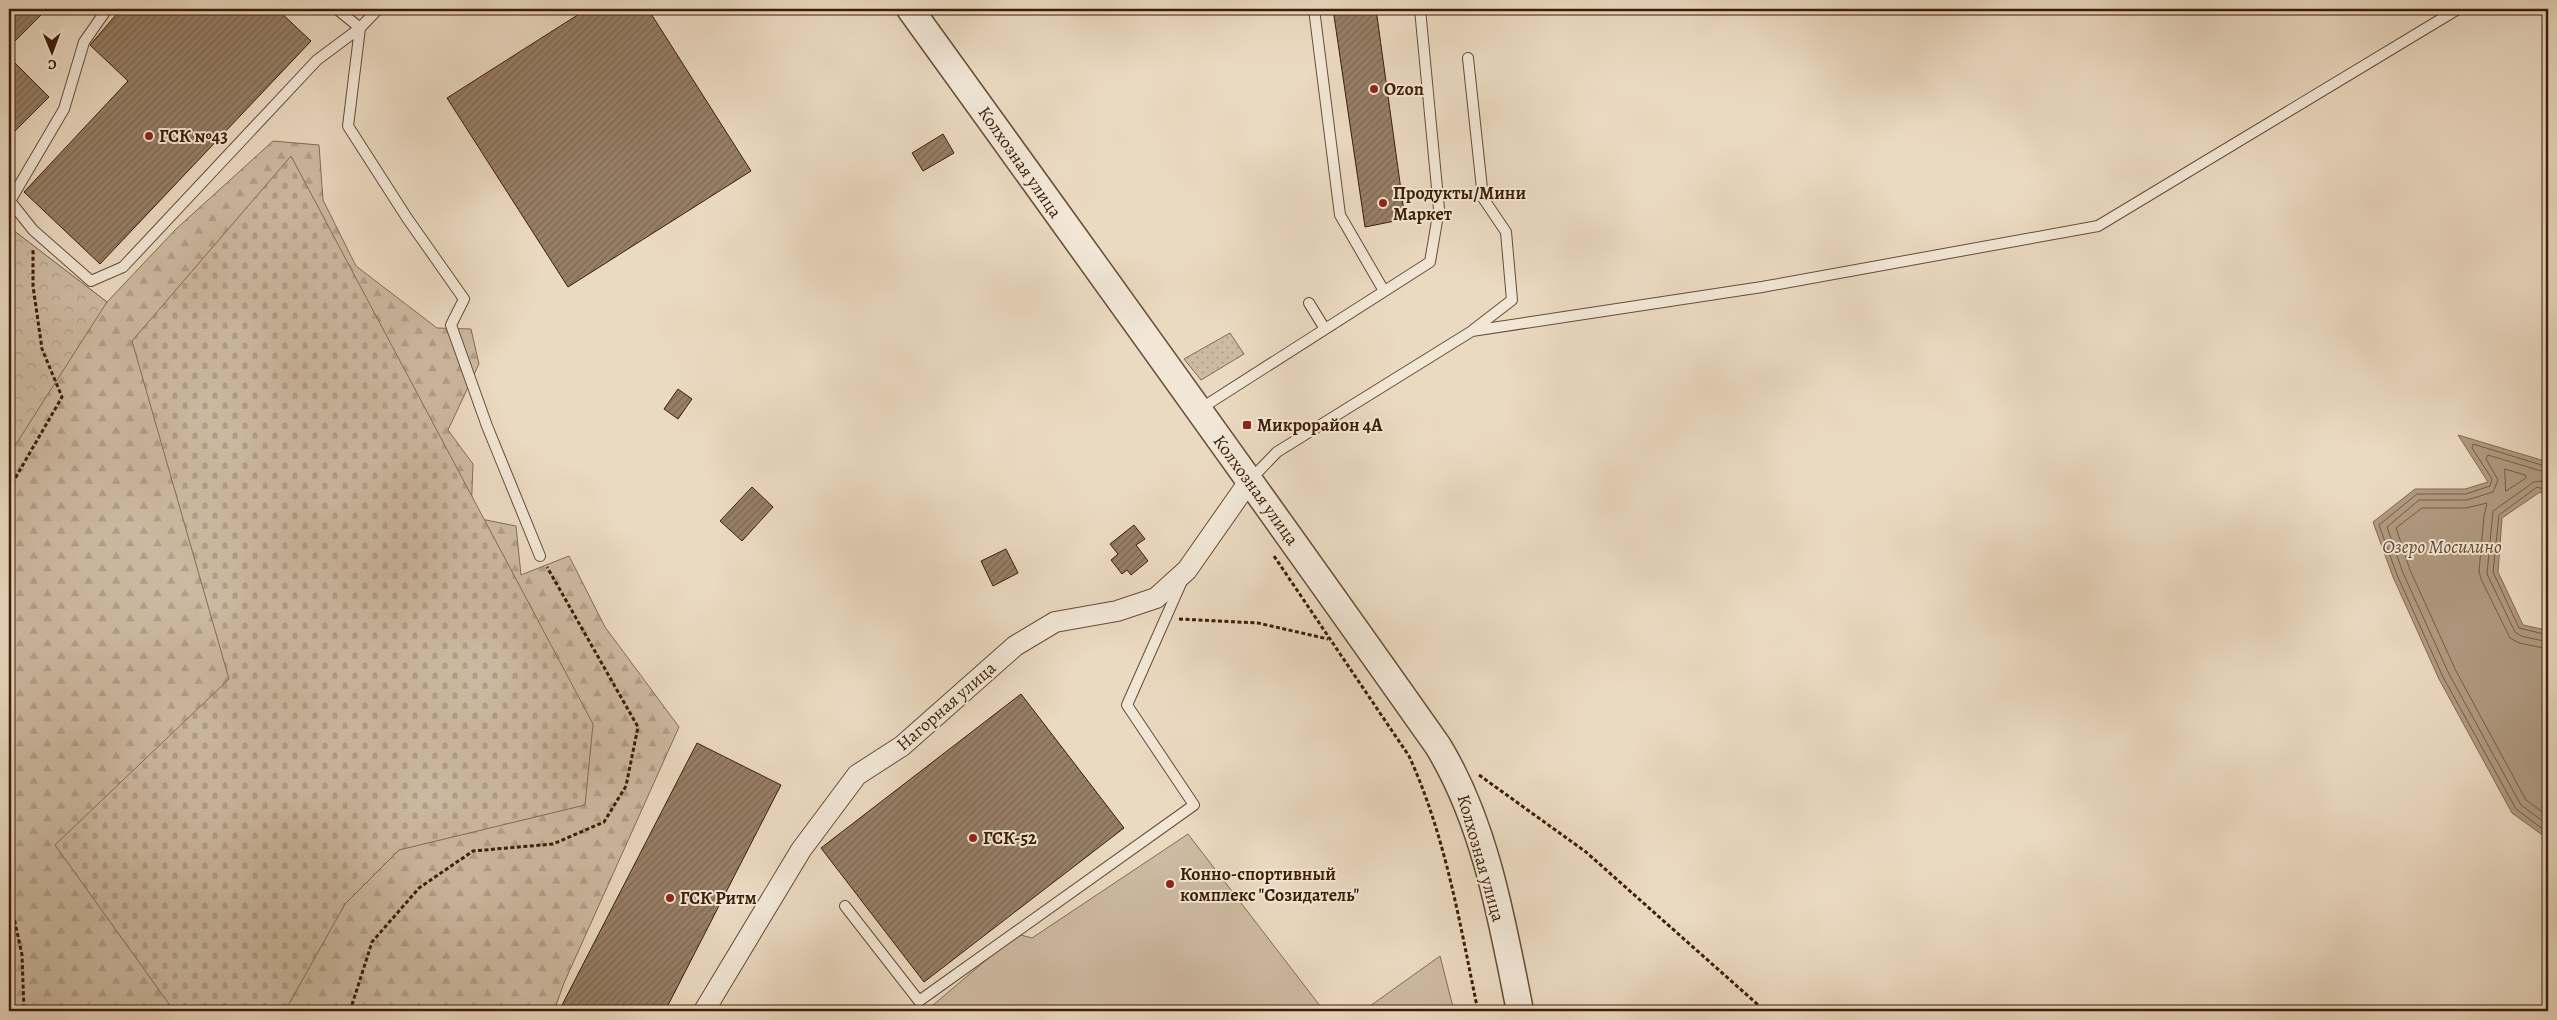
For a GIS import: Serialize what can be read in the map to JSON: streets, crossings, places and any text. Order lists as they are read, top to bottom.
{
  "streets": {
    "street": ["Колхозная улица", "Нагорная улица"]
  },
  "crossings": [
    ["Колхозная улица", "Нагорная улица"]
  ],
  "water": ["Озеро Мосилино"],
  "places": {
    "other": [
      "Ozon",
      "ГСК №43",
      "Продукты/Мини Маркет",
      "ГСК-52",
      "Конно-спортивный комплекс \"Созидатель\"",
      "ГСК Ритм"
    ],
    "transit": ["Микрорайон 4А"]
  },
  "north": "bottom"
}
